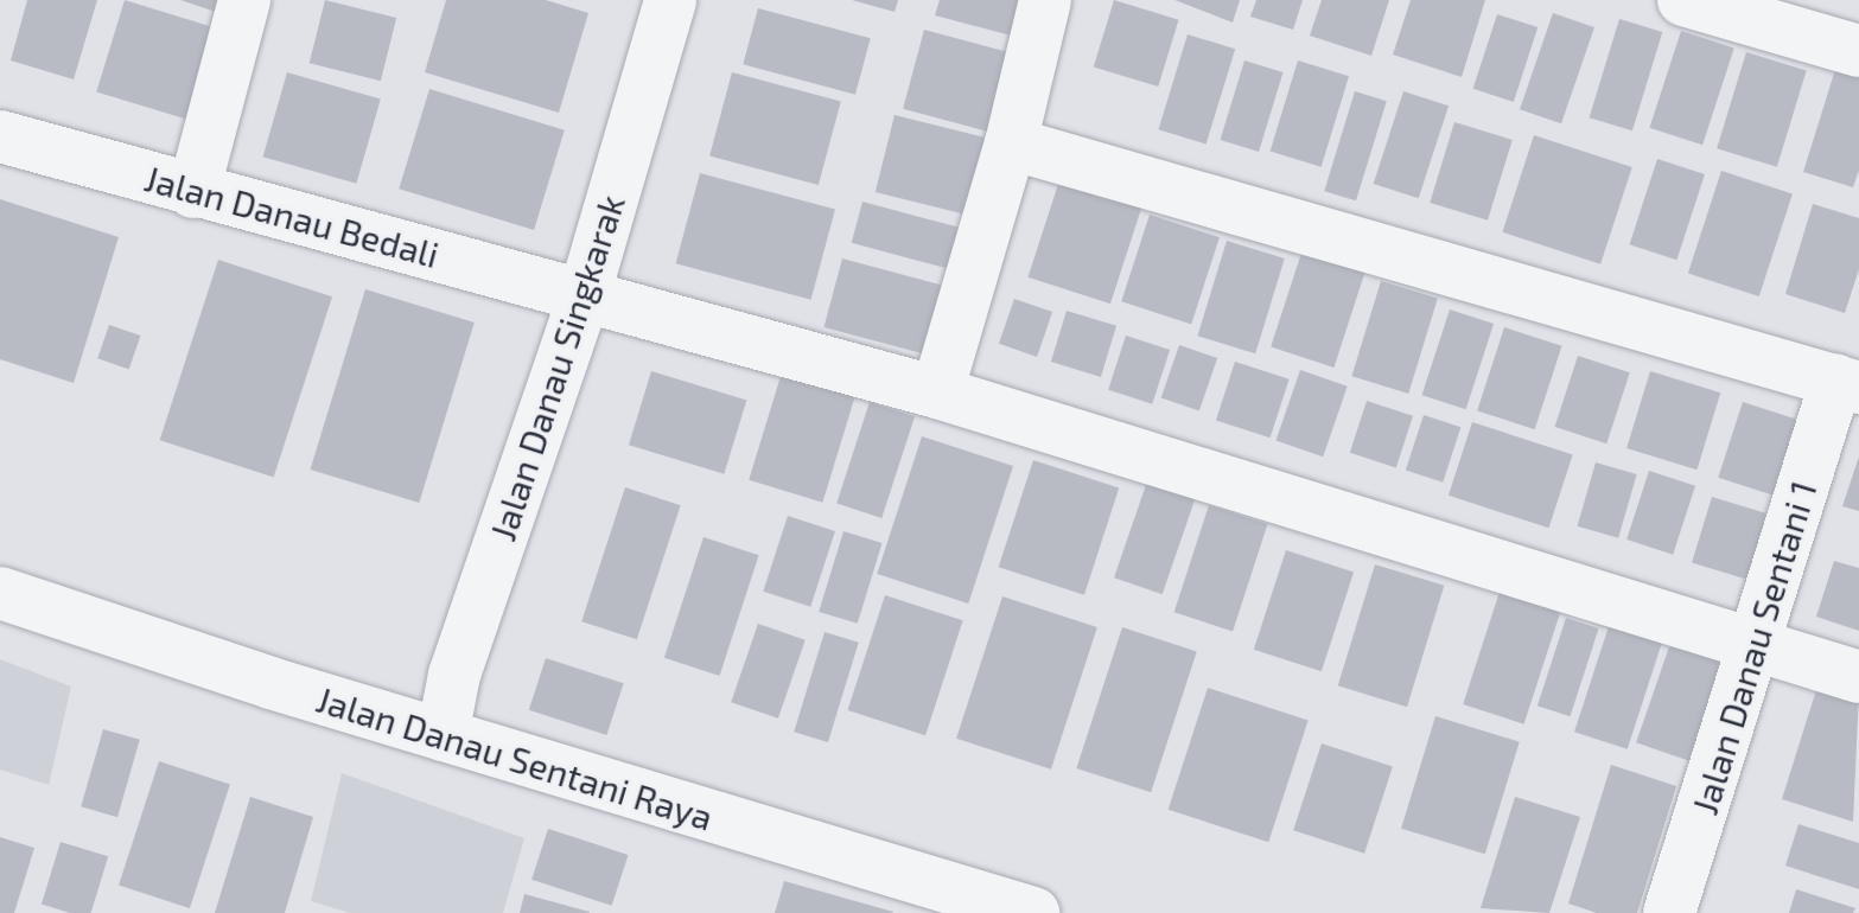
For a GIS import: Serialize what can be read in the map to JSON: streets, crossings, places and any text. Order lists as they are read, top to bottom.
{
  "streets": {
    "street": [
      "Jalan Danau Bedali",
      "Jalan Danau Singkarak",
      "Jalan Danau Sentani 1",
      "Jalan Danau Sentani Raya"
    ]
  },
  "crossings": [
    ["Jalan Danau Bedali", "Jalan Danau Singkarak"],
    ["Jalan Danau Bedali", "Jalan Danau Sentani 1"],
    ["Jalan Danau Singkarak", "Jalan Danau Sentani Raya"]
  ]
}
